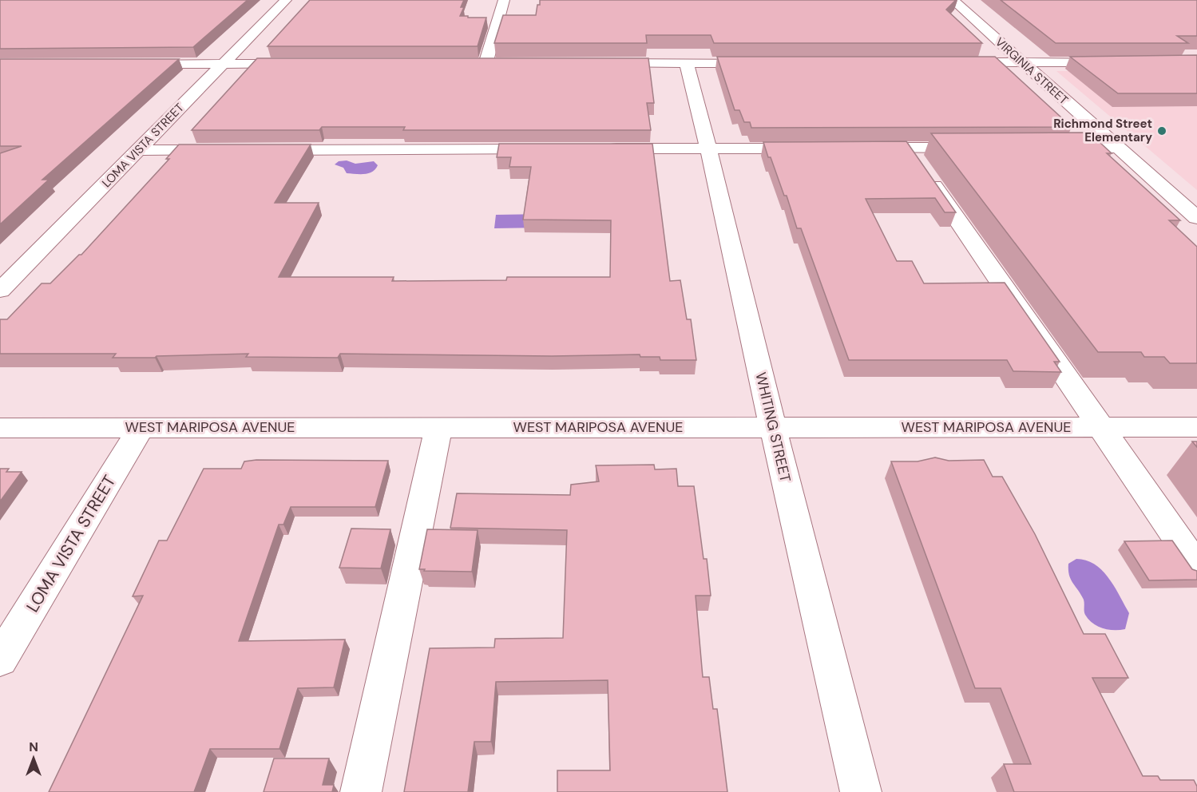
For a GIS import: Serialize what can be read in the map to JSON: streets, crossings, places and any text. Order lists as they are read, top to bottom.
{
  "streets": {
    "street": [
      "VIRGINIA STREET",
      "LOMA VISTA STREET",
      "WEST MARIPOSA AVENUE",
      "WHITING STREET"
    ]
  },
  "crossings": [
    ["LOMA VISTA STREET", "WEST MARIPOSA AVENUE"],
    ["WEST MARIPOSA AVENUE", "WHITING STREET"]
  ],
  "places": ["Richmond Street Elementary"],
  "north": "top"
}
